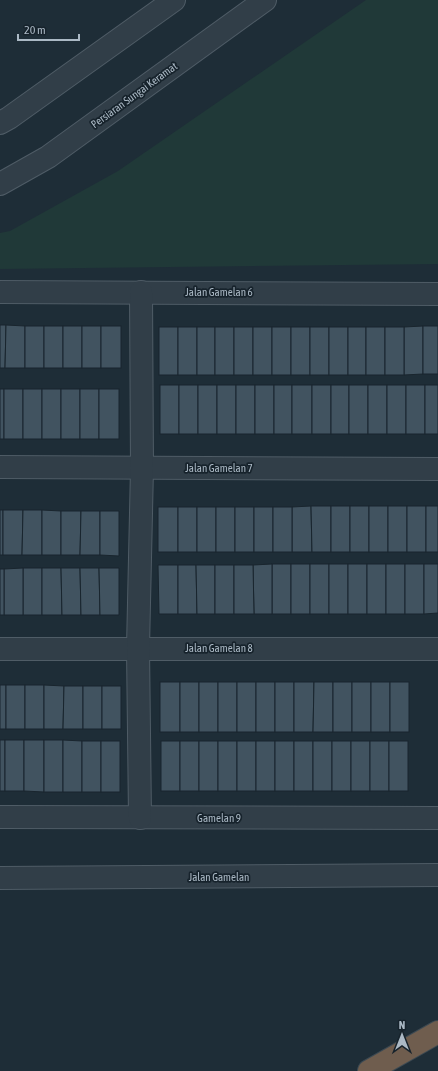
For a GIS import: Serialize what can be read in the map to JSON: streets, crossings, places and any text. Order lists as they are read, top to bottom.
{
  "streets": {
    "street": [
      "Persiaran Sungai Keramat",
      "Jalan Gamelan 6",
      "Jalan Gamelan 7",
      "Jalan Gamelan 8",
      "Gamelan 9",
      "Jalan Gamelan"
    ]
  },
  "scale_bar": "20 m",
  "north": "top"
}
